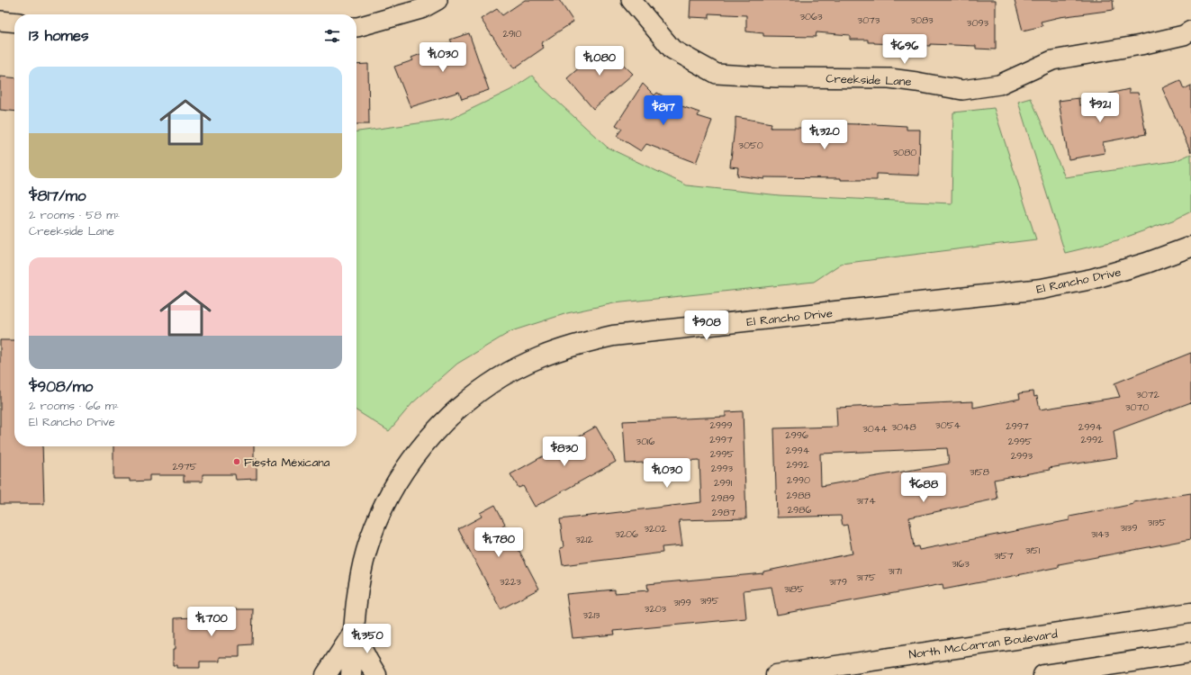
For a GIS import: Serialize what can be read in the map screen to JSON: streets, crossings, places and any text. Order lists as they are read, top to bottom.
{
  "streets": {
    "main road": ["El Rancho Drive", "North McCarran Boulevard"],
    "street": ["Creekside Lane"]
  },
  "places": ["Fiesta Méxicana"],
  "house_numbers": [
    "3063",
    "3073",
    "3083",
    "3093",
    "2910",
    "3050",
    "3080",
    "3072",
    "3070",
    "2999",
    "3054",
    "2997",
    "3048",
    "2994",
    "3044",
    "2996",
    "2997",
    "2992",
    "3016",
    "2995",
    "2994",
    "2995",
    "2993",
    "2992",
    "2975",
    "2993",
    "3158",
    "2990",
    "2991",
    "2988",
    "2989",
    "3174",
    "2986",
    "2987",
    "3135",
    "3139",
    "3202",
    "3206",
    "3143",
    "3212",
    "3151",
    "3157",
    "3163",
    "3171",
    "3175",
    "3223",
    "3179",
    "3185",
    "3195",
    "3199",
    "3203",
    "3213"
  ],
  "page": {
    "heading": "13 homes",
    "price": [
      "$696",
      "$1,030",
      "$1,080",
      "$921",
      "$817",
      "$1,320",
      "$908",
      "$830",
      "$1,030",
      "$688",
      "$1,780",
      "$1,700",
      "$1,350"
    ],
    "list": [
      {
        "name": "$817/mo",
        "note": "2 rooms · 58 m² · Creekside Lane"
      },
      {
        "name": "$908/mo",
        "note": "2 rooms · 66 m² · El Rancho Drive"
      }
    ]
  }
}
